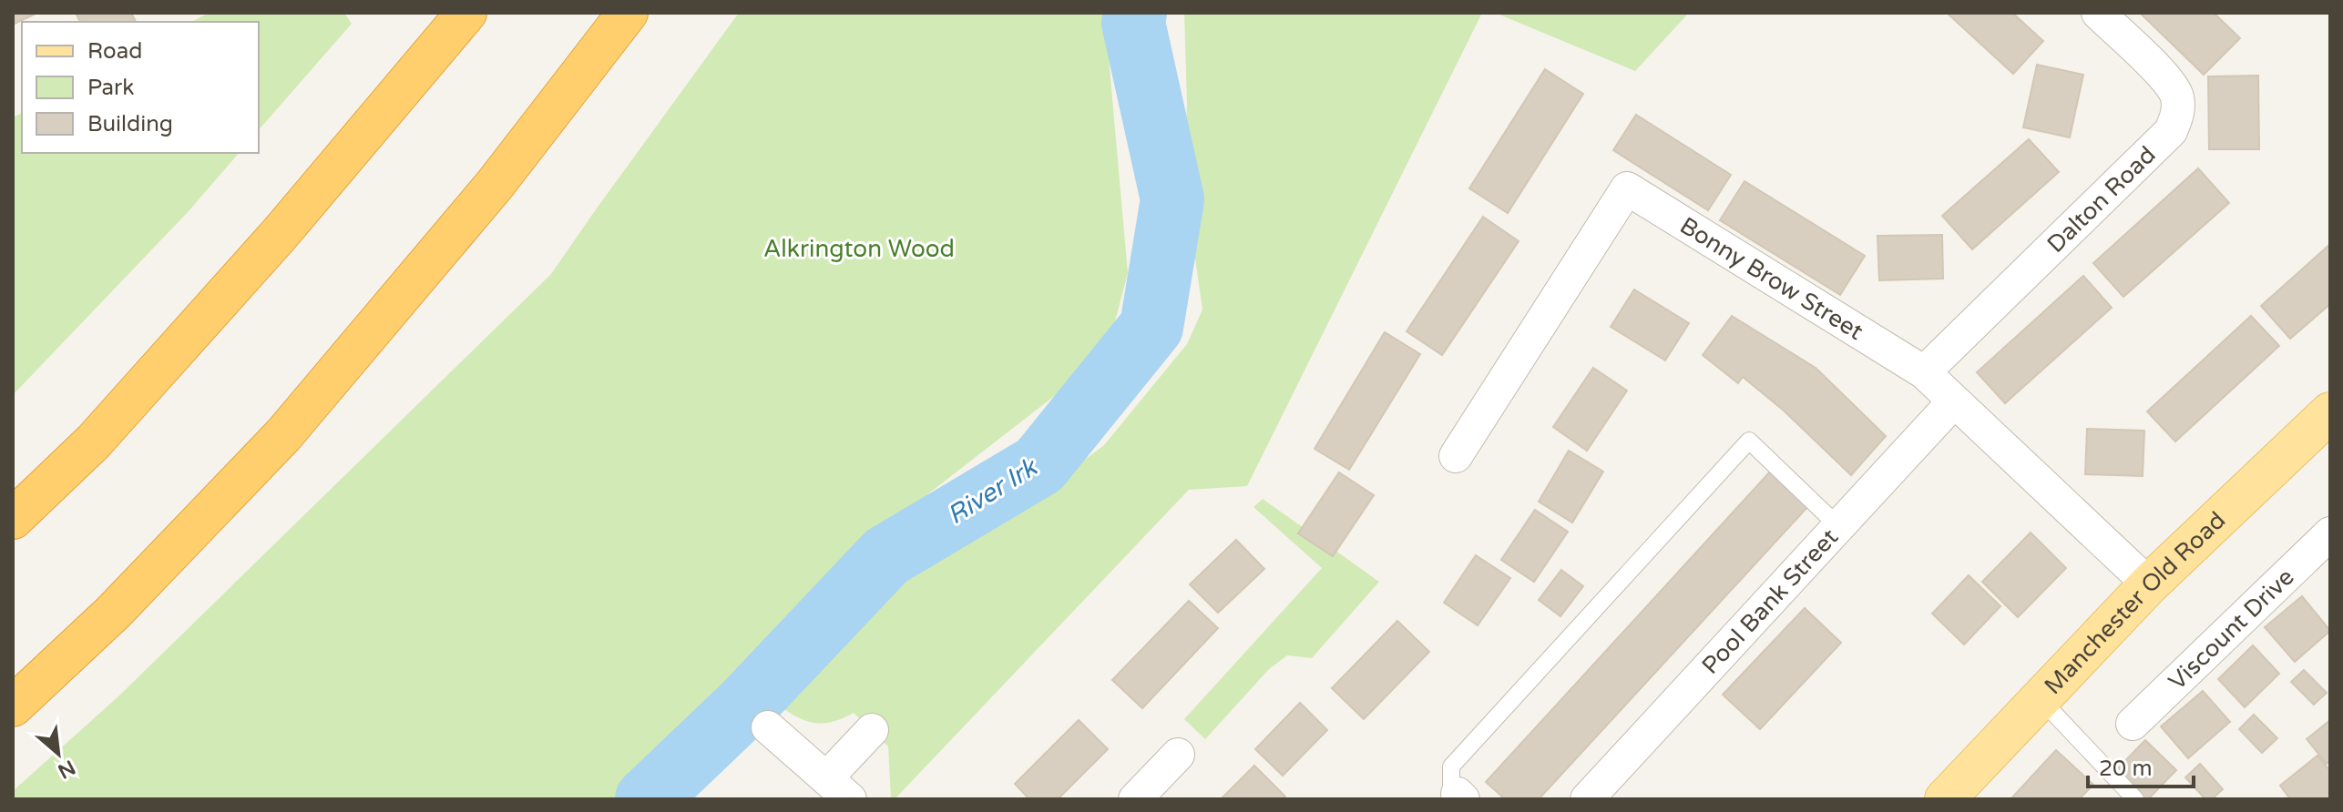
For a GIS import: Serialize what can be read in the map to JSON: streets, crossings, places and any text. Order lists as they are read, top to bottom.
{
  "streets": {
    "main road": ["Manchester Old Road"],
    "street": [
      "Dalton Road",
      "Bonny Brow Street",
      "Pool Bank Street",
      "Viscount Drive"
    ]
  },
  "crossings": [
    ["Dalton Road", "Bonny Brow Street"],
    ["Bonny Brow Street", "Pool Bank Street"],
    ["Bonny Brow Street", "Manchester Old Road"]
  ],
  "water": ["River Irk"],
  "parks": ["Alkrington Wood"],
  "legend": ["Road", "Park", "Building"],
  "scale_bar": "20 m",
  "north": "bottom right"
}
